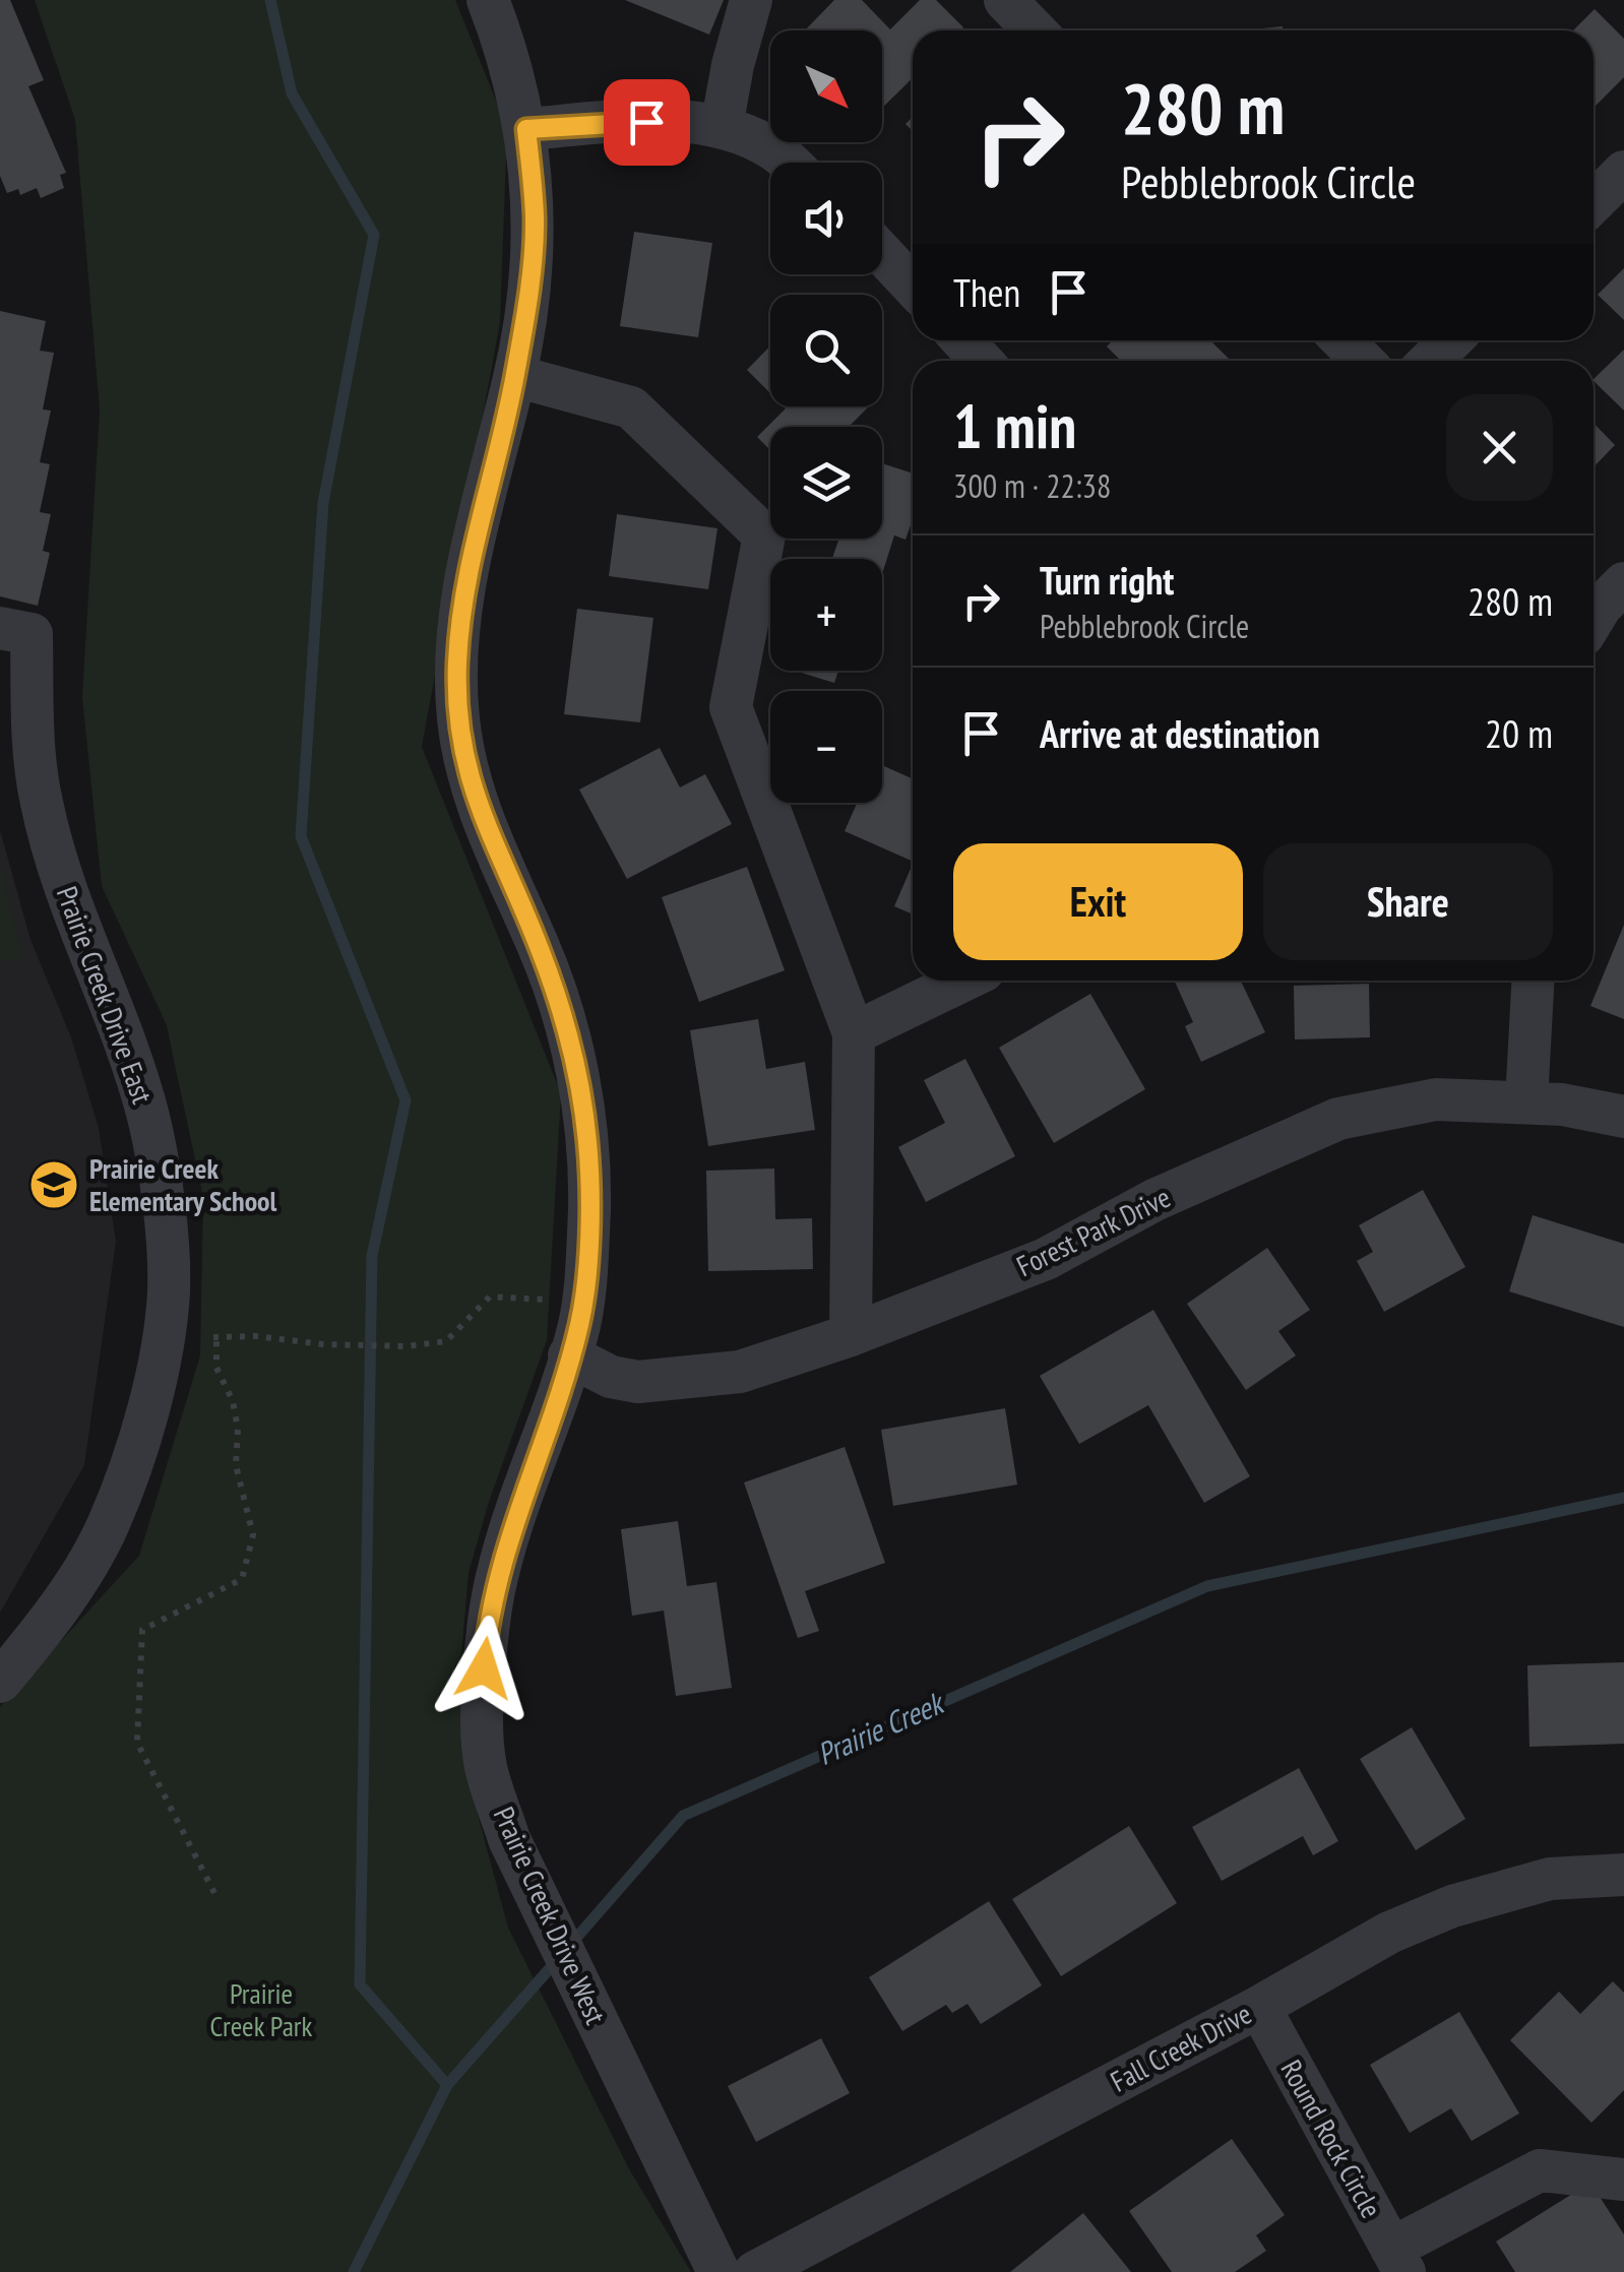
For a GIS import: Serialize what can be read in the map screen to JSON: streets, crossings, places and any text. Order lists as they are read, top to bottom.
{
  "streets": {
    "street": [
      "Prairie Creek Drive East",
      "Forest Park Drive",
      "Prairie Creek Drive West",
      "Fall Creek Drive",
      "Round Rock Circle"
    ]
  },
  "crossings": [
    ["Forest Park Drive", "Prairie Creek Drive West"],
    ["Fall Creek Drive", "Round Rock Circle"]
  ],
  "water": ["Prairie Creek"],
  "parks": ["Prairie Creek Park"],
  "places": {
    "school or university": ["Prairie Creek Elementary School"]
  },
  "north": "bottom right",
  "page": {
    "map_buttons": ["+", "−"],
    "turn": ["280 m", "Pebblebrook Circle"],
    "then": "Then",
    "heading": ["1 min", "300 m · 22:38"],
    "list": [
      {
        "name": "Turn right",
        "note": "Pebblebrook Circle",
        "value": "280 m"
      },
      {
        "name": "Arrive at destination",
        "value": "20 m"
      }
    ],
    "buttons": ["Exit", "Share"]
  }
}
